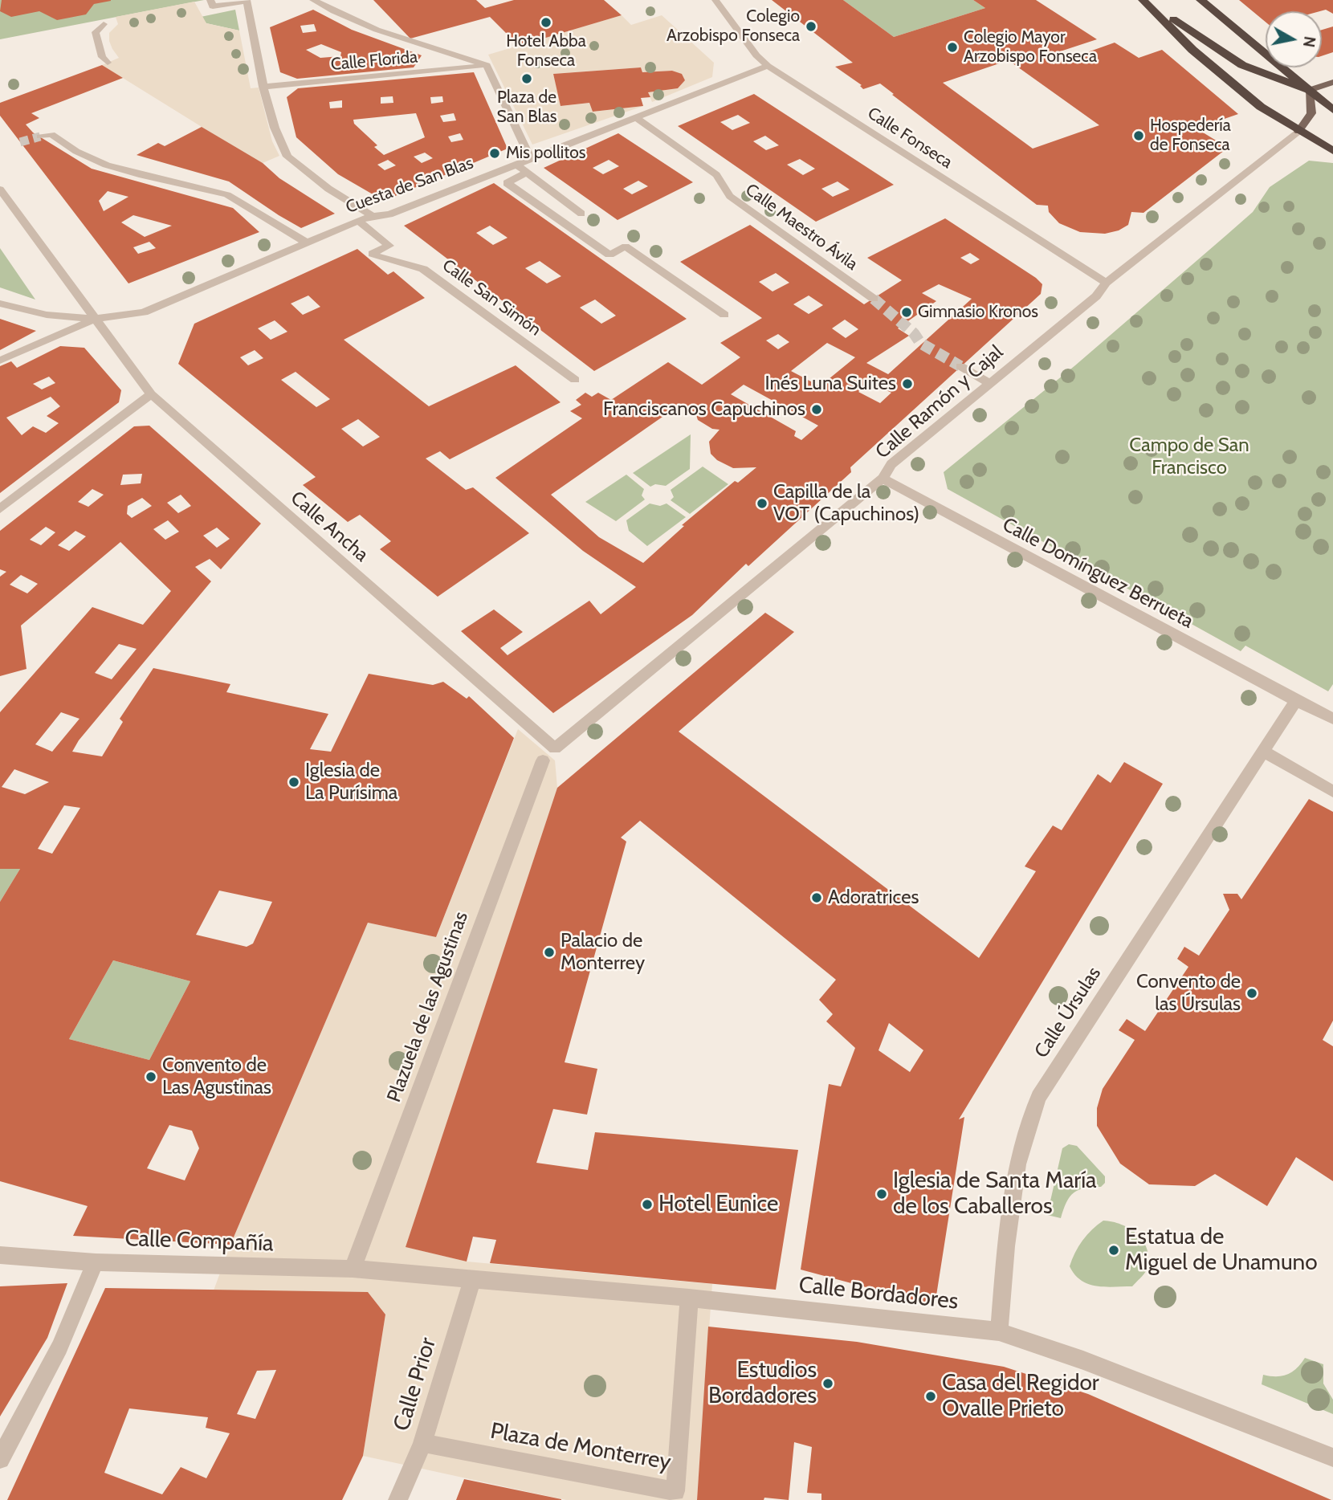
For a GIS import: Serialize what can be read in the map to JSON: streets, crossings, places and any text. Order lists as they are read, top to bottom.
{
  "streets": {
    "street": [
      "Calle Florida",
      "Calle Fonseca",
      "Cuesta de San Blas",
      "Calle Maestro Ávila",
      "Calle San Simón",
      "Calle Ramón y Cajal",
      "Calle Ancha",
      "Calle Domínguez Berrueta",
      "Plazuela de las Agustinas",
      "Calle Úrsulas",
      "Calle Compañía",
      "Calle Bordadores",
      "Calle Prior",
      "Plaza de Monterrey"
    ]
  },
  "crossings": [
    ["Calle Fonseca", "Cuesta de San Blas"],
    ["Calle Fonseca", "Calle Ramón y Cajal"],
    ["Cuesta de San Blas", "Calle Maestro Ávila"],
    ["Cuesta de San Blas", "Calle San Simón"],
    ["Cuesta de San Blas", "Calle Ancha"],
    ["Calle Ramón y Cajal", "Calle Ancha"],
    ["Calle Ramón y Cajal", "Calle Domínguez Berrueta"],
    ["Calle Domínguez Berrueta", "Calle Úrsulas"],
    ["Plazuela de las Agustinas", "Calle Compañía"],
    ["Calle Úrsulas", "Calle Bordadores"],
    ["Calle Compañía", "Calle Bordadores"],
    ["Calle Bordadores", "Calle Prior"],
    ["Calle Bordadores", "Plaza de Monterrey"],
    ["Calle Prior", "Plaza de Monterrey"]
  ],
  "parks": ["Campo de San Francisco"],
  "places": [
    "Hotel Abba Fonseca",
    "Colegio Arzobispo Fonseca",
    "Colegio Mayor Arzobispo Fonseca",
    "Plaza de San Blas",
    "Hospedería de Fonseca",
    "Mis pollitos",
    "Gimnasio Kronos",
    "Inés Luna Suites",
    "Franciscanos Capuchinos",
    "Capilla de la VOT (Capuchinos)",
    "Iglesia de La Purísima",
    "Adoratrices",
    "Palacio de Monterrey",
    "Convento de las Úrsulas",
    "Convento de Las Agustinas",
    "Iglesia de Santa María de los Caballeros",
    "Hotel Eunice",
    "Estatua de Miguel de Unamuno",
    "Estudios Bordadores",
    "Casa del Regidor Ovalle Prieto"
  ],
  "north": "right"
}
